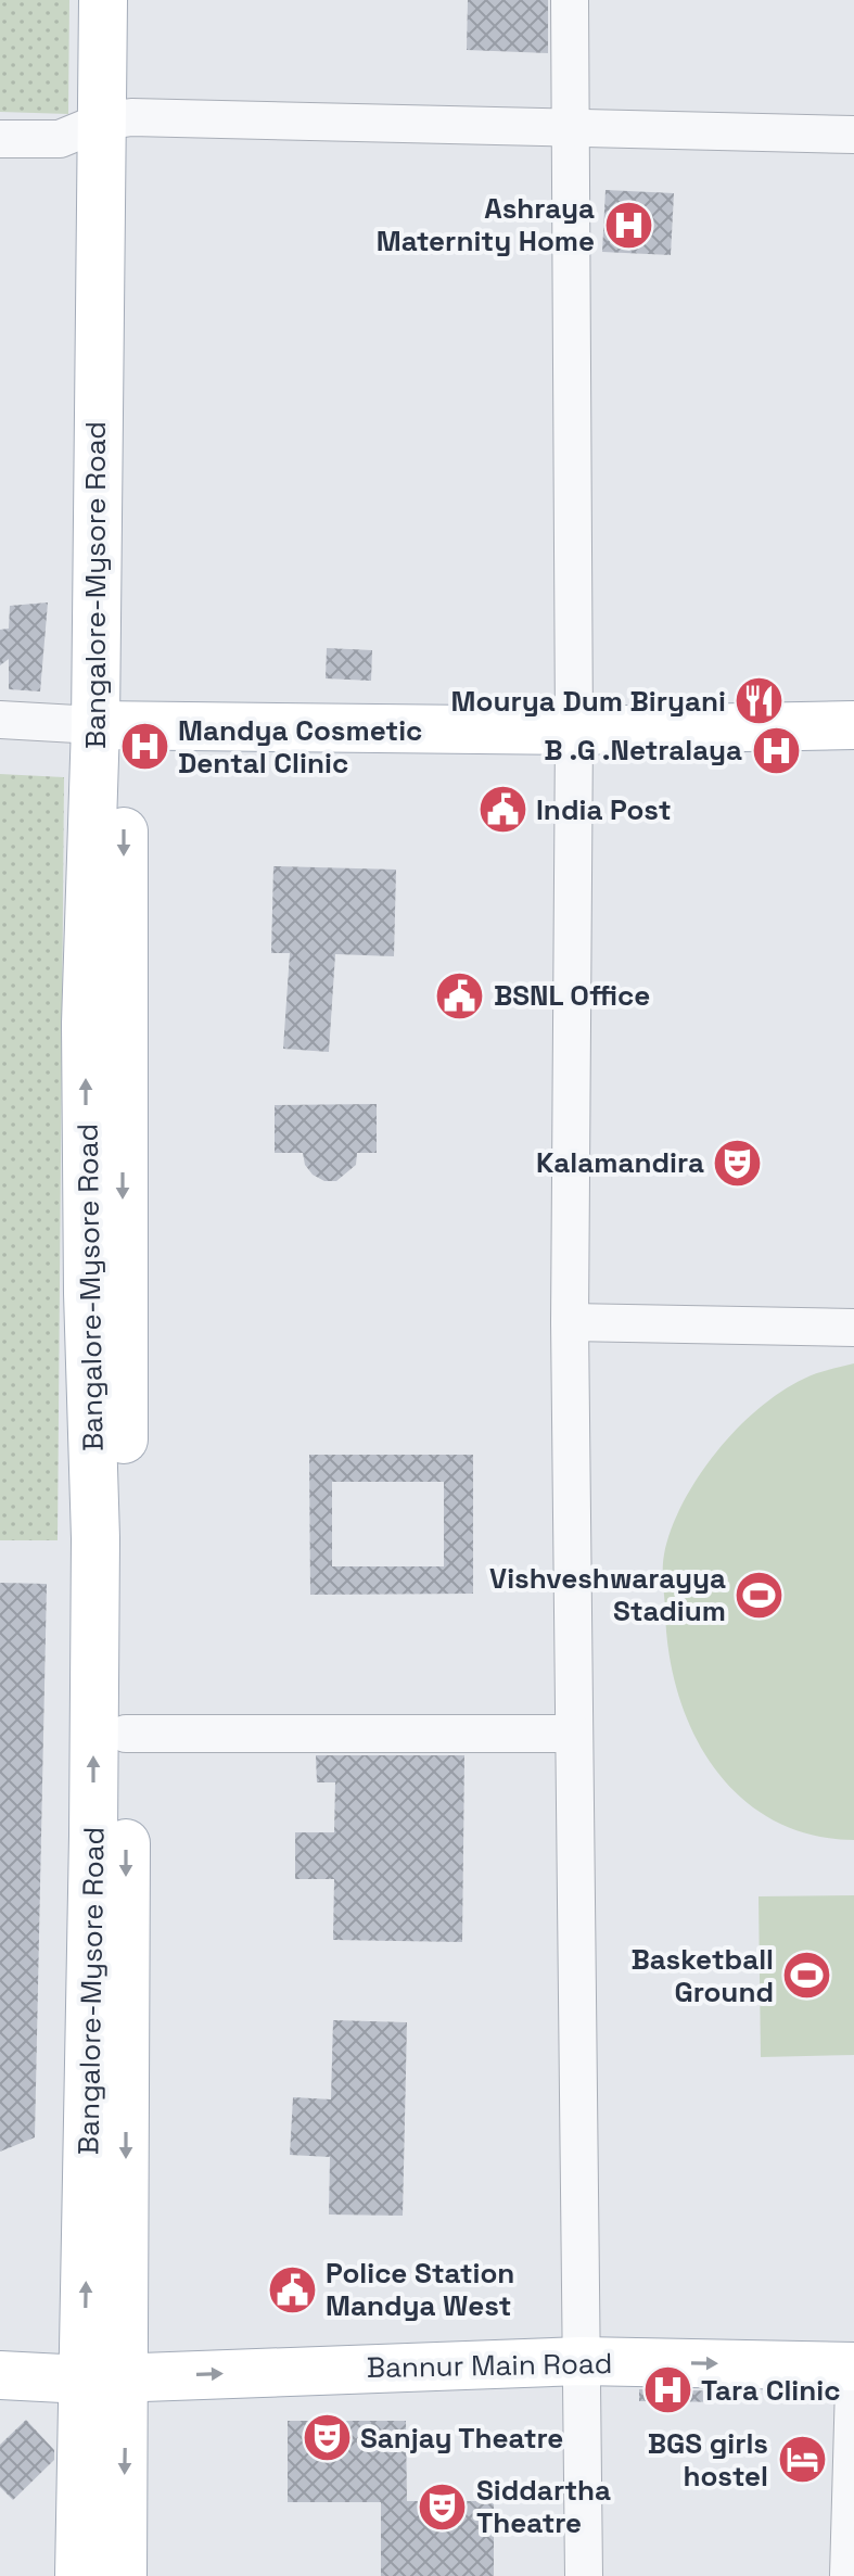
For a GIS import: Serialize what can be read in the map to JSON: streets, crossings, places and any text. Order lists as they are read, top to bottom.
{
  "streets": {
    "main road": ["Bangalore-Mysore Road", "Bannur Main Road"]
  },
  "crossings": [
    ["Bangalore-Mysore Road", "Bannur Main Road"]
  ],
  "one_way": ["Bannur Main Road"],
  "places": {
    "hospital": [
      "Ashraya Maternity Home",
      "Mandya Cosmetic Dental Clinic",
      "B .G .Netralaya",
      "Tara Clinic"
    ],
    "restaurant": ["Mourya Dum Biryani"],
    "public building": ["India Post", "BSNL Office", "Police Station Mandya West"],
    "theatre": ["Kalamandira", "Sanjay Theatre", "Siddartha Theatre"],
    "sports": ["Vishveshwarayya Stadium", "Basketball Ground"],
    "hotel": ["BGS girls hostel"]
  }
}
